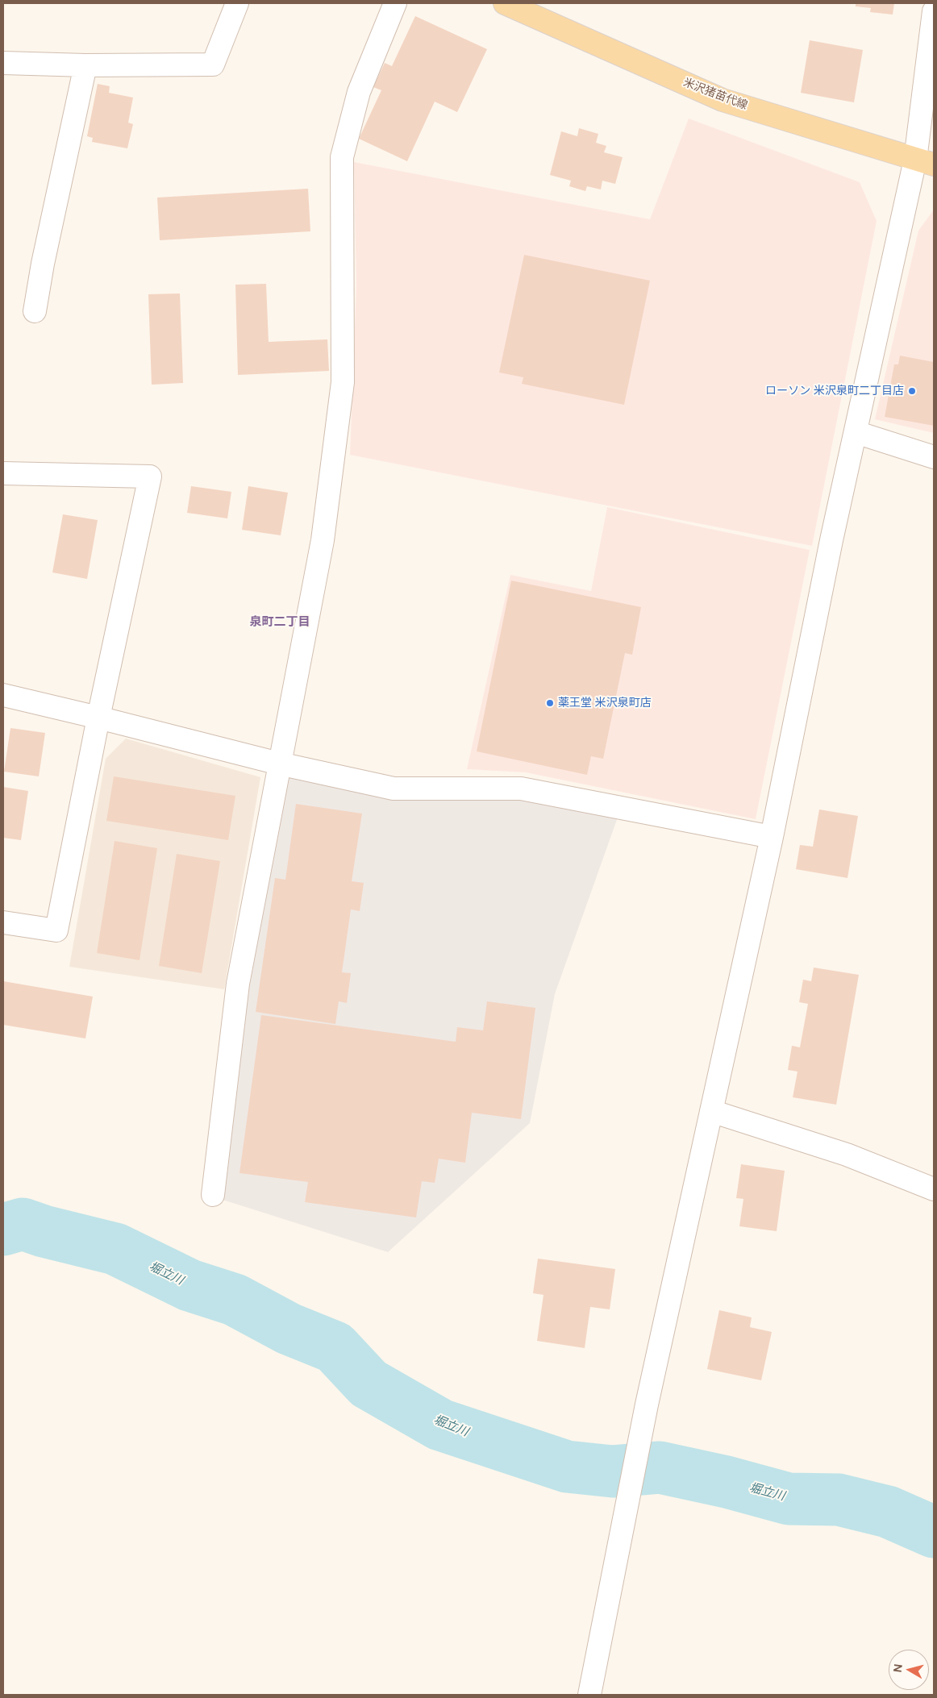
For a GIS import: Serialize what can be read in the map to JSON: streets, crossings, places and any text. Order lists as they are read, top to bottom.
{
  "streets": {
    "main road": ["米沢猪苗代線"]
  },
  "districts": ["泉町二丁目"],
  "water": ["堀立川"],
  "places": ["ローソン 米沢泉町二丁目店", "薬王堂 米沢泉町店"],
  "north": "left"
}
